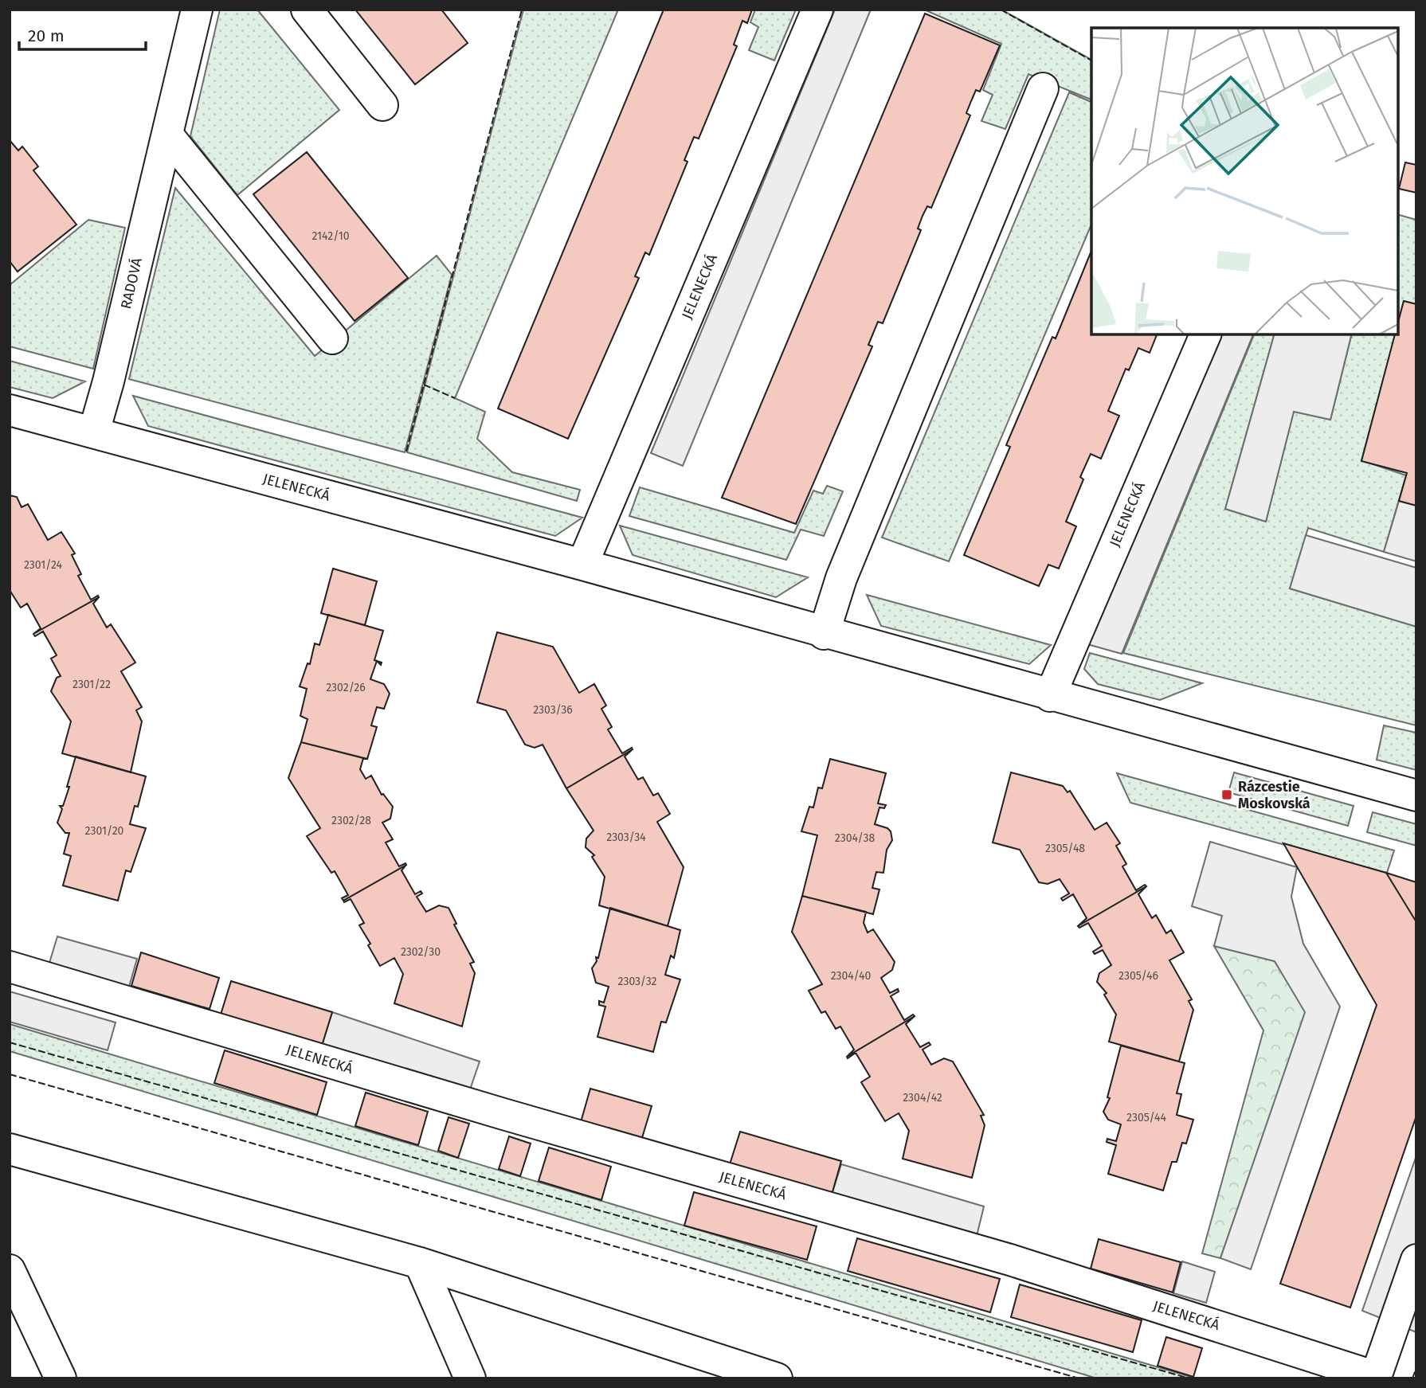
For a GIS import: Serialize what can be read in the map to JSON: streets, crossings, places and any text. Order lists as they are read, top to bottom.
{
  "streets": {
    "street": ["RADOVÁ", "JELENECKÁ"]
  },
  "crossings": [
    ["RADOVÁ", "JELENECKÁ"]
  ],
  "places": {
    "transit": ["Rázcestie Moskovská"]
  },
  "house_numbers": [
    "2142/10",
    "2301/24",
    "2301/22",
    "2302/26",
    "2303/36",
    "2302/28",
    "2301/20",
    "2303/34",
    "2304/38",
    "2305/48",
    "2302/30",
    "2304/40",
    "2305/46",
    "2303/32",
    "2304/42",
    "2305/44"
  ],
  "scale_bar": "20 m"
}
